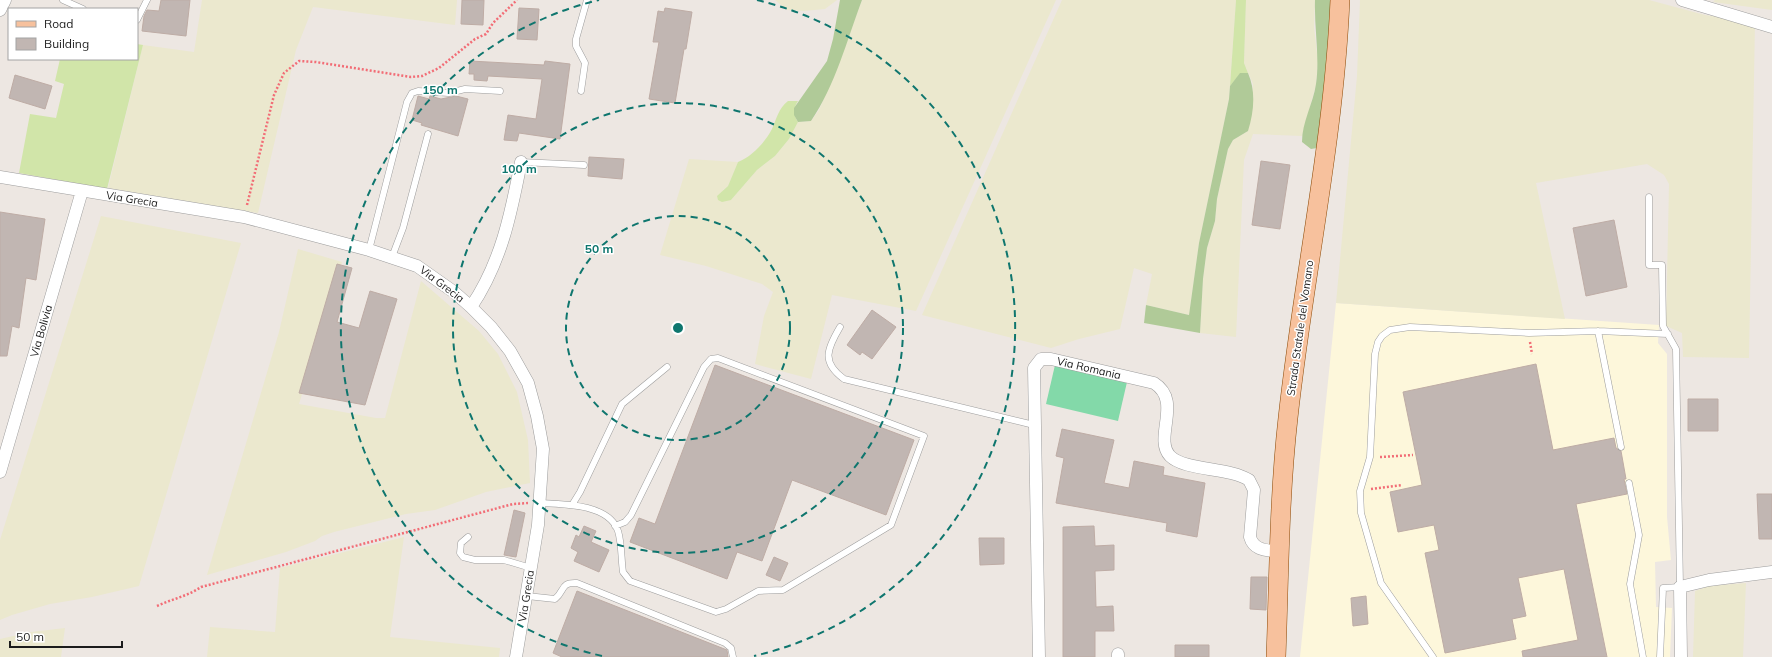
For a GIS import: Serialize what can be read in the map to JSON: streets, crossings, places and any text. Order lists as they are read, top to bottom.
{
  "streets": {
    "main road": ["Strada Statale del Vomano"],
    "street": ["Via Grecia", "Via Bolivia", "Via Romania"]
  },
  "crossings": [
    ["Via Grecia", "Via Bolivia"],
    ["Strada Statale del Vomano", "Via Romania"]
  ],
  "legend": ["Road", "Building"],
  "scale_bar": "50 m",
  "rings": ["150 m", "100 m", "50 m"]
}
